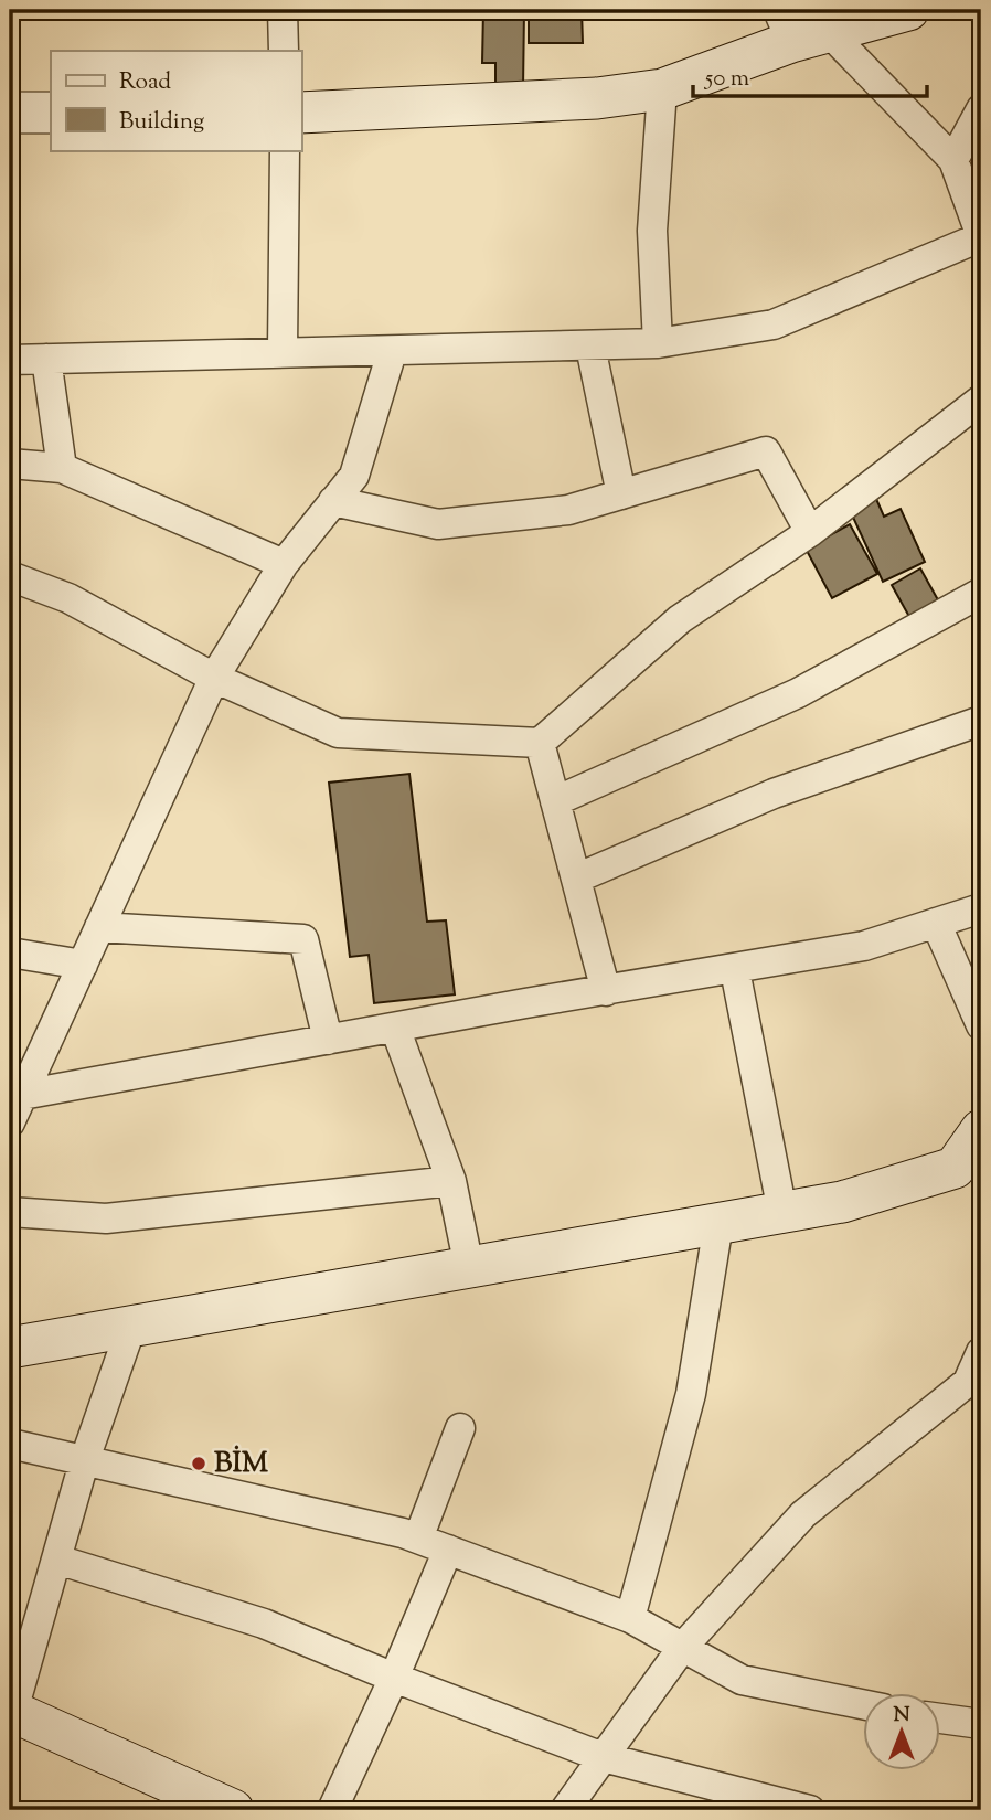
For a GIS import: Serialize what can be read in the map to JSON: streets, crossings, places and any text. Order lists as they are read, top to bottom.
{
  "places": ["BİM"],
  "legend": ["Road", "Building"],
  "scale_bar": "50 m",
  "north": "top"
}
